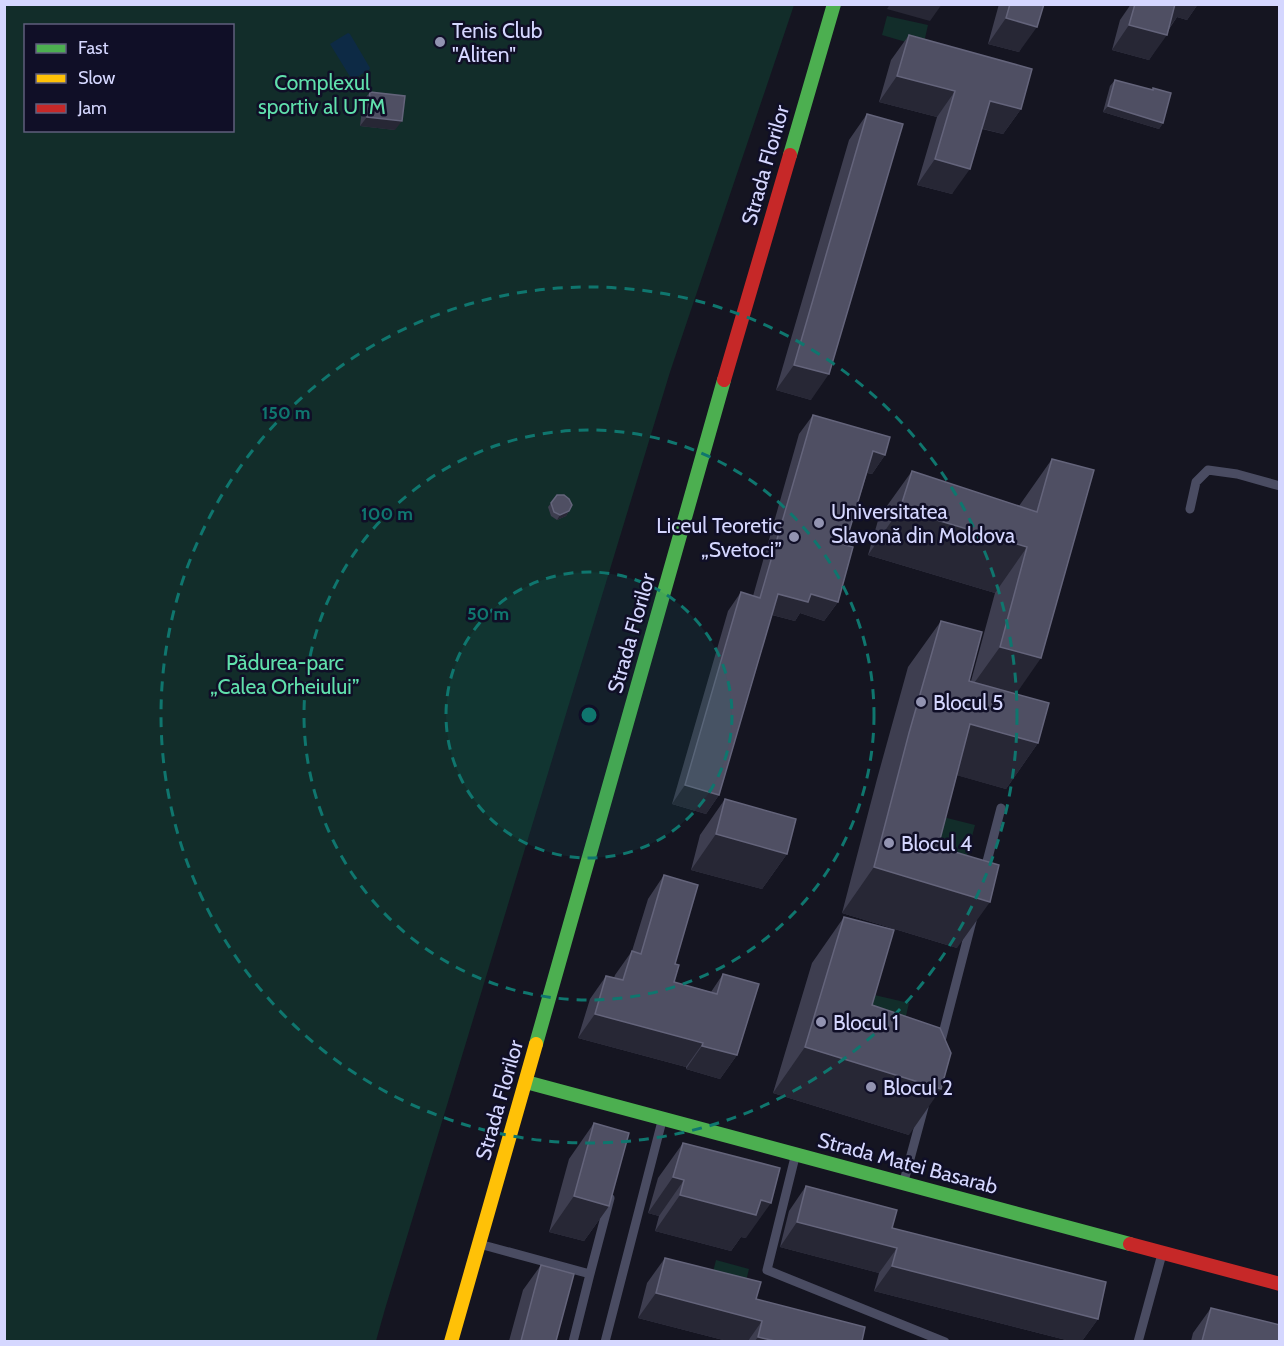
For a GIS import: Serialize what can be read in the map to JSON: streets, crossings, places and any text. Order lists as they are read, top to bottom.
{
  "streets": {
    "main road": ["Strada Florilor", "Strada Matei Basarab"]
  },
  "crossings": [
    ["Strada Florilor", "Strada Matei Basarab"]
  ],
  "parks": ["Complexul sportiv al UTM", "Pădurea-parc „Calea Orheiului”"],
  "places": [
    "Tenis Club \"Aliten\"",
    "Universitatea Slavonă din Moldova",
    "Liceul Teoretic „Svetoci”",
    "Blocul 5",
    "Blocul 4",
    "Blocul 1",
    "Blocul 2"
  ],
  "legend": ["Fast", "Slow", "Jam"],
  "rings": ["150 m", "100 m", "50 m"]
}
